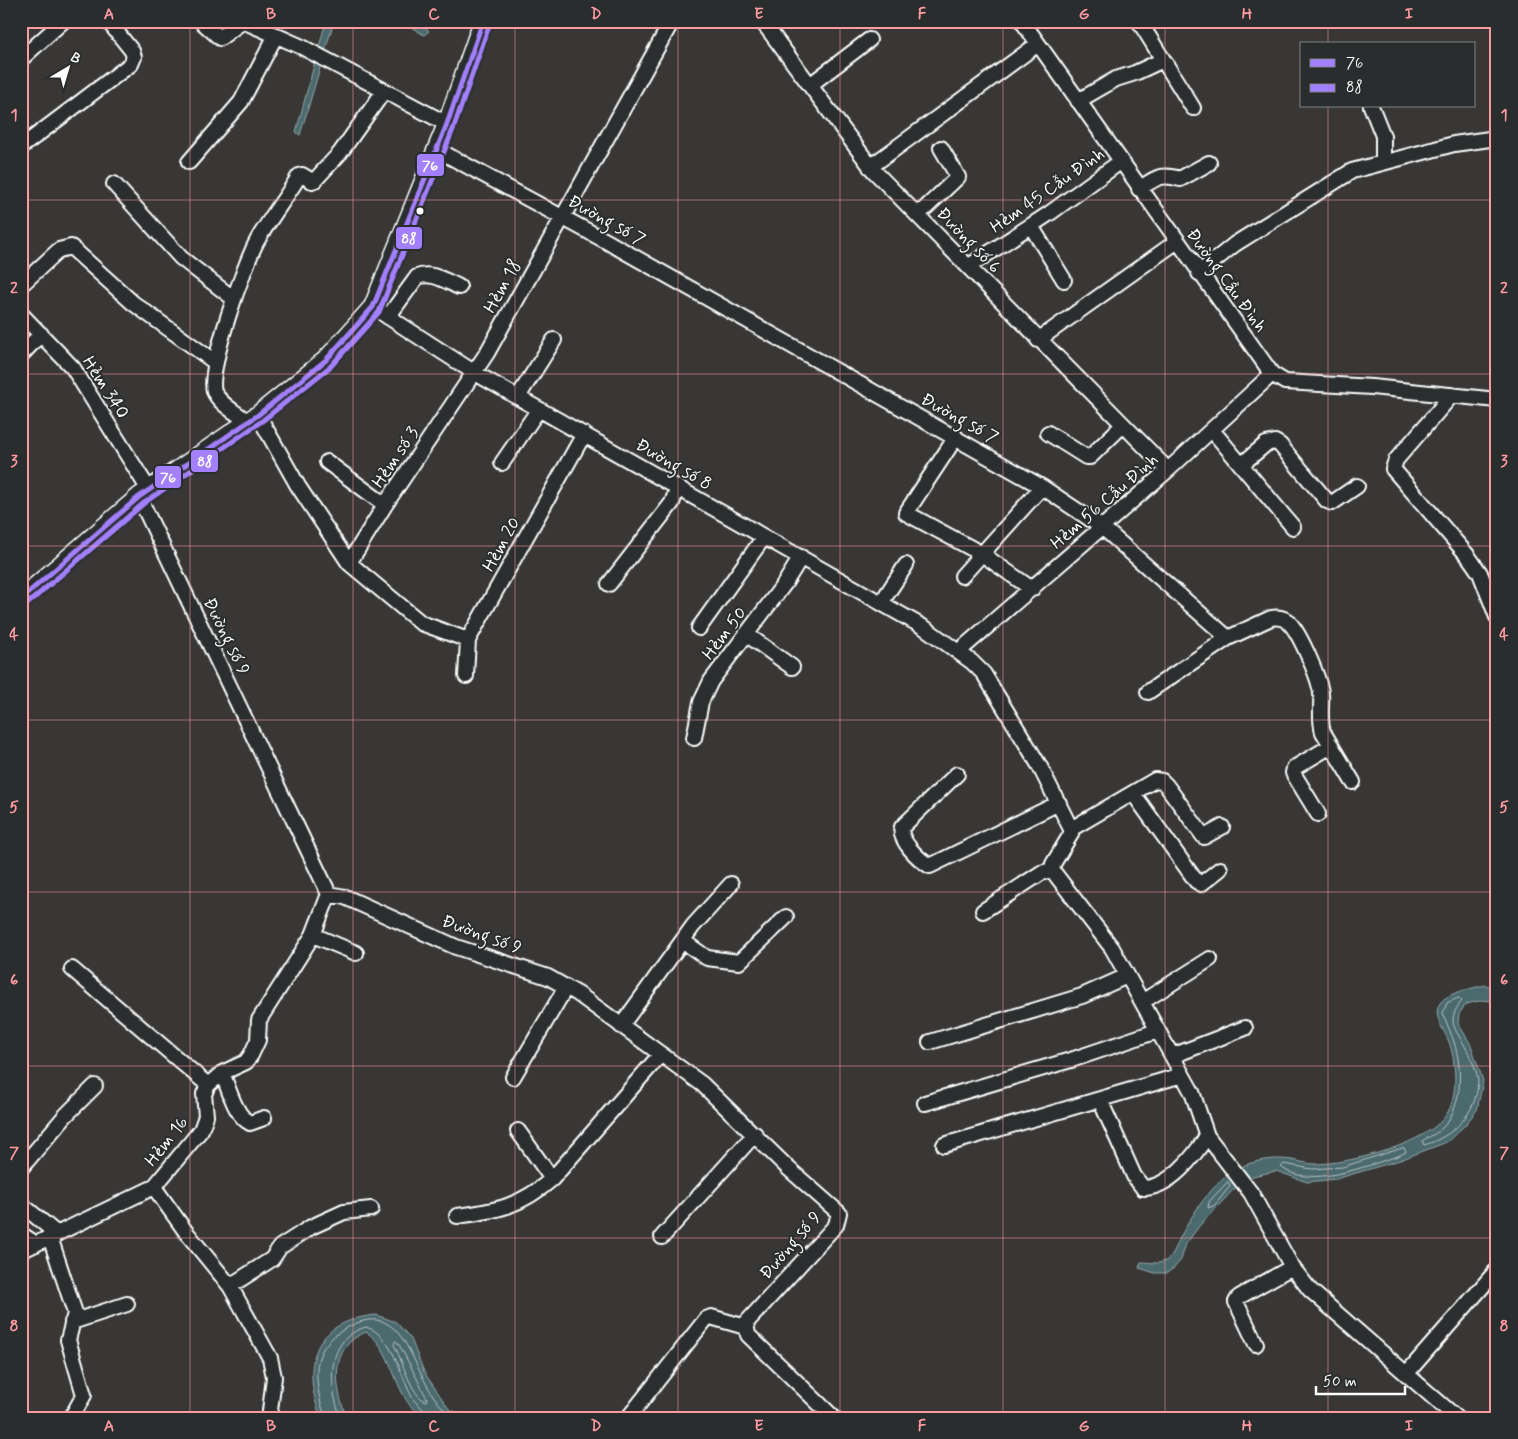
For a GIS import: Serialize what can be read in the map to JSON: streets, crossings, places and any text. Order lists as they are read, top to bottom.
{
  "streets": {
    "street": [
      "Hẻm 45 Cẫu Đình",
      "Đường số 7",
      "Đường số 6",
      "Đường Cầu Đình",
      "Hẻm 18",
      "Hẻm 340",
      "Hẻm số 3",
      "Đường số 8",
      "Hẻm 56 Cẫu Đình",
      "Hẻm 20",
      "Hẻm 50",
      "Đường số 9",
      "Hẻm 16"
    ]
  },
  "crossings": [
    ["Hẻm 45 Cẫu Đình", "Đường số 6"],
    ["Hẻm 45 Cẫu Đình", "Đường Cầu Đình"],
    ["Đường số 7", "Hẻm 18"],
    ["Đường số 7", "Hẻm 56 Cẫu Đình"],
    ["Đường số 6", "Hẻm 56 Cẫu Đình"],
    ["Đường Cầu Đình", "Hẻm 56 Cẫu Đình"],
    ["Hẻm 18", "Hẻm số 3"],
    ["Hẻm 18", "Đường số 8"],
    ["Hẻm 340", "Đường số 9"],
    ["Hẻm số 3", "Đường số 8"],
    ["Đường số 8", "Hẻm 56 Cẫu Đình"],
    ["Đường số 8", "Hẻm 20"],
    ["Đường số 8", "Hẻm 50"]
  ],
  "lines": ["transit line 76", "transit line 88"],
  "legend": ["76", "88"],
  "scale_bar": "50 m",
  "north": "top right",
  "grid": {
    "columns": [
      "A",
      "B",
      "C",
      "D",
      "E",
      "F",
      "G",
      "H",
      "I"
    ],
    "rows": [
      "1",
      "2",
      "3",
      "4",
      "5",
      "6",
      "7",
      "8"
    ]
  }
}
